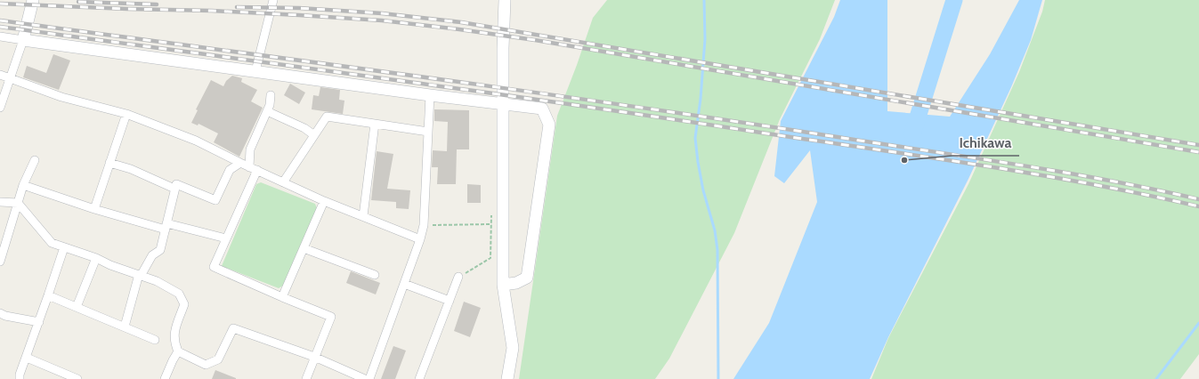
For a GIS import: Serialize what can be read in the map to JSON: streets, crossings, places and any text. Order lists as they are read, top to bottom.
{
  "places": ["Ichikawa"]
}
